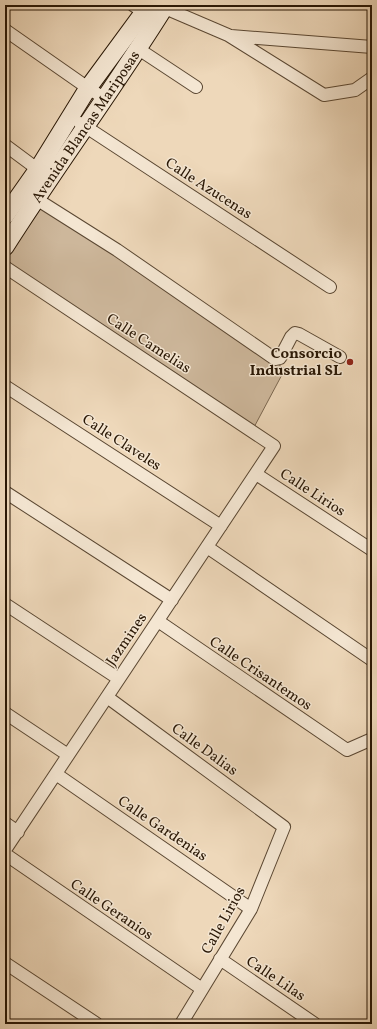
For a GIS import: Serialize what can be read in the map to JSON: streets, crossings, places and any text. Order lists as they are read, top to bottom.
{
  "streets": {
    "street": [
      "Avenida Blancas Mariposas",
      "Calle Azucenas",
      "Calle Camelias",
      "Calle Claveles",
      "Calle Lirios",
      "Jazmines",
      "Calle Crisantemos",
      "Calle Dalias",
      "Calle Gardenias",
      "Calle Geranios",
      "Calle Lilas"
    ]
  },
  "crossings": [
    ["Avenida Blancas Mariposas", "Calle Azucenas"],
    ["Calle Camelias", "Jazmines"],
    ["Calle Claveles", "Jazmines"],
    ["Calle Lirios", "Jazmines"],
    ["Calle Lirios", "Calle Dalias"],
    ["Calle Lirios", "Calle Gardenias"],
    ["Calle Lirios", "Calle Geranios"],
    ["Calle Lirios", "Calle Lilas"],
    ["Jazmines", "Calle Crisantemos"],
    ["Jazmines", "Calle Dalias"],
    ["Jazmines", "Calle Gardenias"]
  ],
  "places": ["Consorcio Industrial SL"]
}
